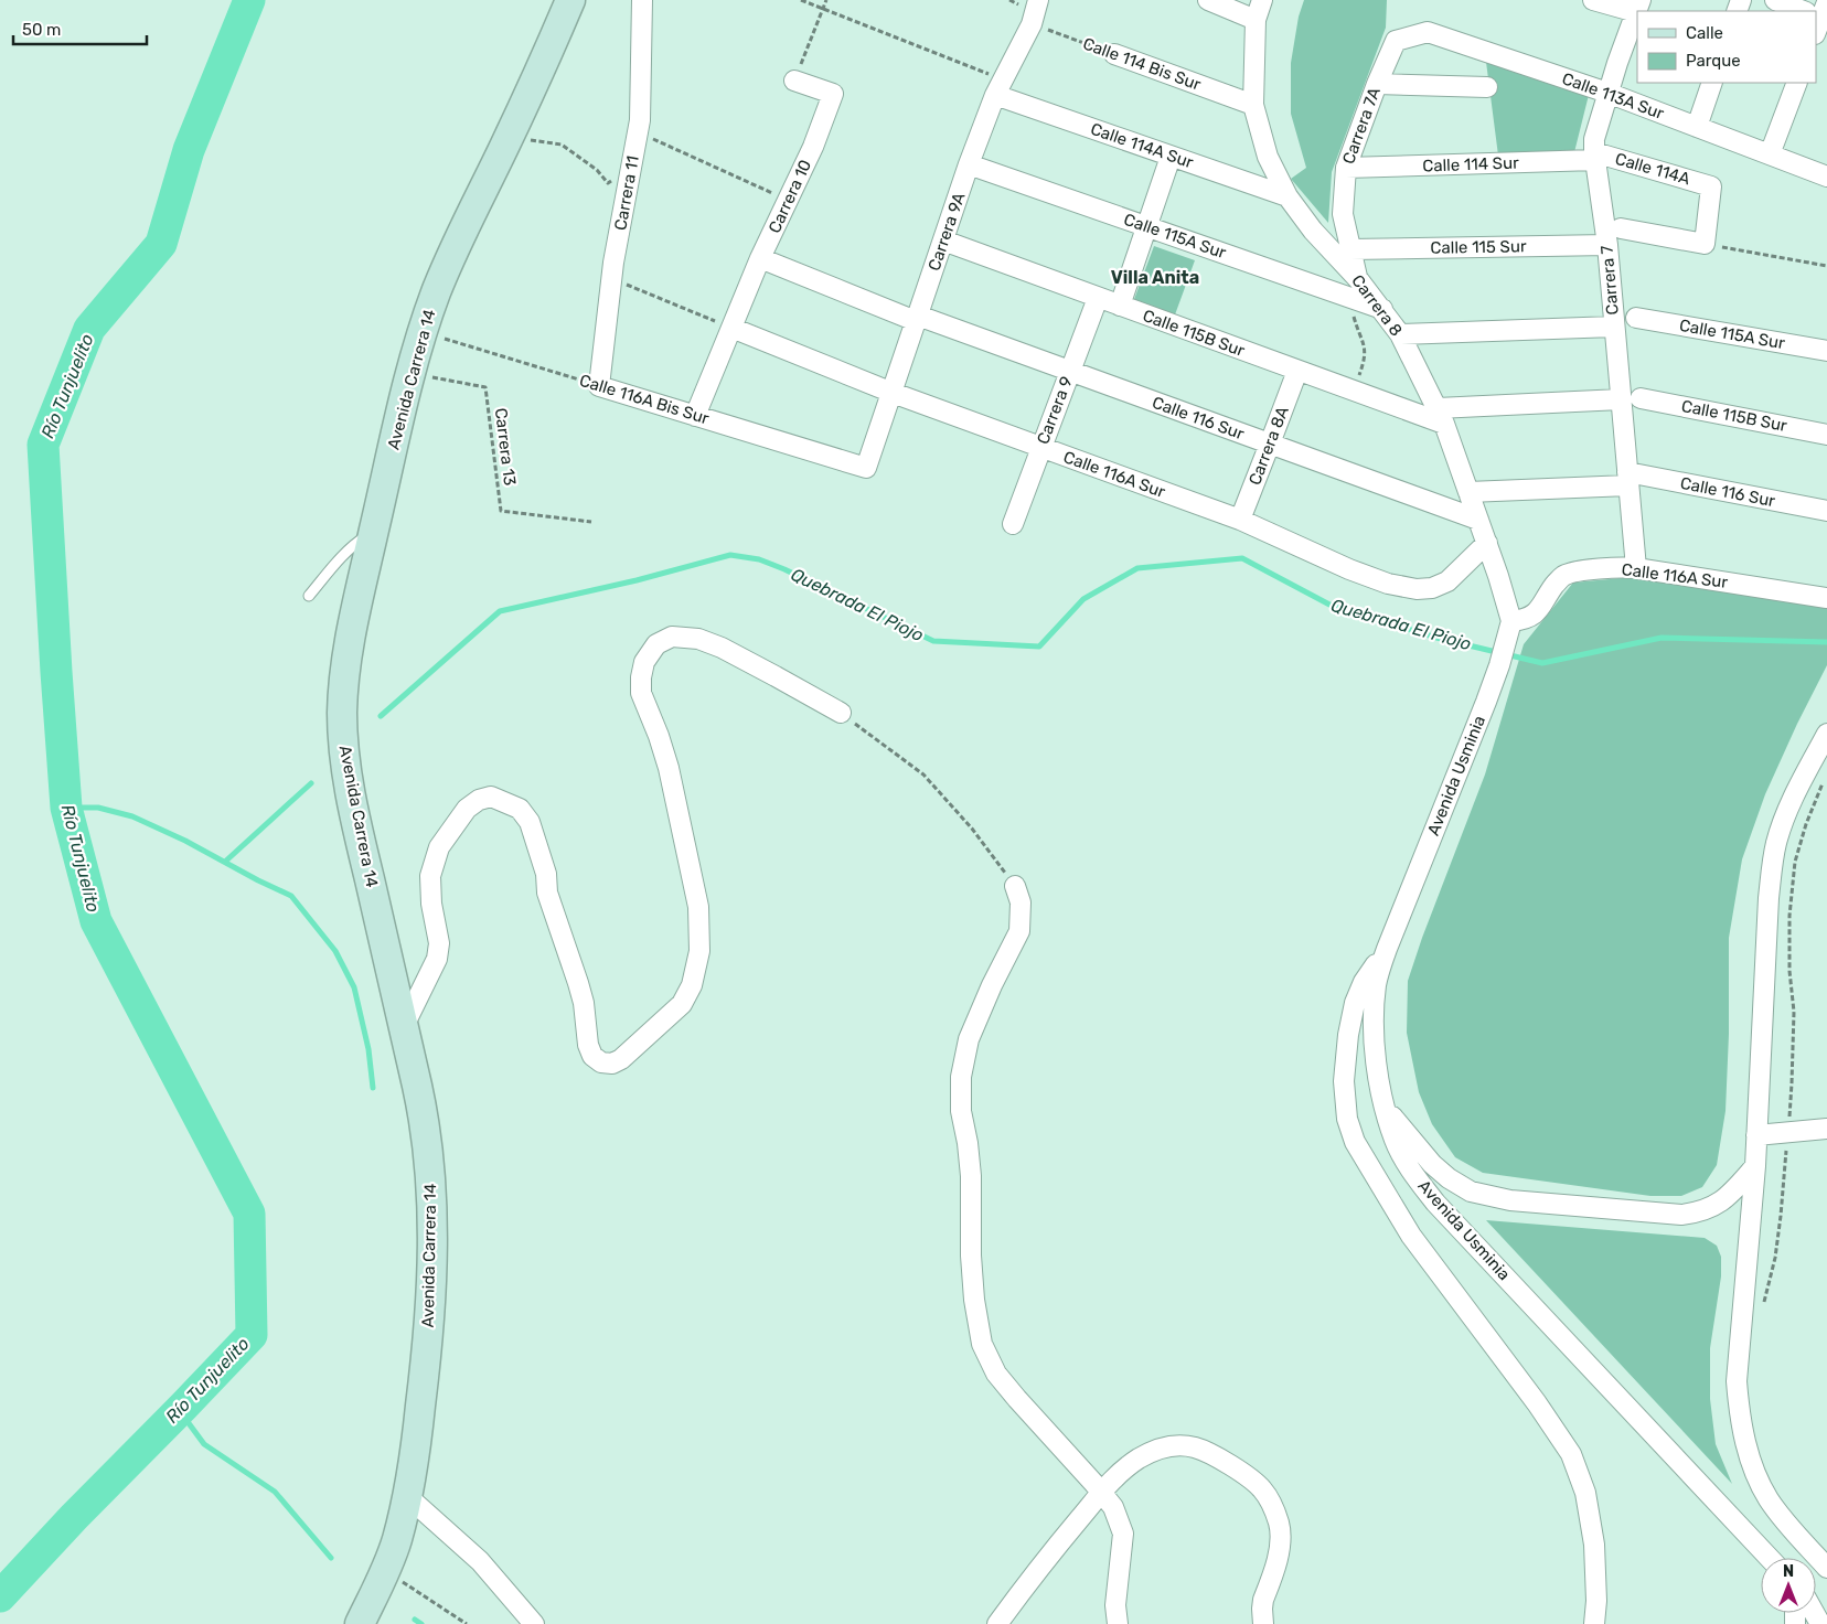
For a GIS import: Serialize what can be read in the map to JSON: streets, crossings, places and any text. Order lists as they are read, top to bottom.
{
  "streets": {
    "main road": ["Avenida Carrera 14"],
    "street": [
      "Calle 114 Bis Sur",
      "Calle 113A Sur",
      "Carrera 7A",
      "Calle 114A Sur",
      "Calle 114 Sur",
      "Calle 114A",
      "Carrera 11",
      "Carrera 10",
      "Carrera 9A",
      "Calle 115A Sur",
      "Calle 115 Sur",
      "Carrera 7",
      "Carrera 8",
      "Calle 115B Sur",
      "Calle 116A Bis Sur",
      "Carrera 9",
      "Calle 116 Sur",
      "Carrera 8A",
      "Calle 116A Sur",
      "Avenida Usminia"
    ],
    "path": ["Carrera 13"]
  },
  "crossings": [
    ["Calle 114 Bis Sur", "Carrera 9A"],
    ["Calle 114 Bis Sur", "Carrera 8"],
    ["Calle 113A Sur", "Carrera 7A"],
    ["Calle 113A Sur", "Carrera 7"],
    ["Carrera 7A", "Calle 114 Sur"],
    ["Carrera 7A", "Calle 115 Sur"],
    ["Carrera 7A", "Carrera 8"],
    ["Calle 114A Sur", "Carrera 9A"],
    ["Calle 114A Sur", "Carrera 8"],
    ["Calle 114 Sur", "Calle 114A"],
    ["Calle 114 Sur", "Carrera 7"],
    ["Calle 114A", "Carrera 7"],
    ["Carrera 11", "Calle 116A Bis Sur"],
    ["Carrera 10", "Calle 116A Bis Sur"],
    ["Carrera 10", "Calle 116 Sur"],
    ["Carrera 10", "Calle 116A Sur"],
    ["Carrera 9A", "Calle 115A Sur"],
    ["Carrera 9A", "Calle 115B Sur"],
    ["Carrera 9A", "Calle 116A Bis Sur"],
    ["Carrera 9A", "Calle 116 Sur"],
    ["Carrera 9A", "Calle 116A Sur"],
    ["Calle 115A Sur", "Carrera 8"],
    ["Calle 115 Sur", "Carrera 7"],
    ["Carrera 7", "Calle 115B Sur"],
    ["Carrera 7", "Calle 116 Sur"],
    ["Carrera 7", "Calle 116A Sur"],
    ["Carrera 8", "Calle 115B Sur"],
    ["Carrera 8", "Calle 116 Sur"],
    ["Carrera 8", "Calle 116A Sur"],
    ["Carrera 8", "Avenida Usminia"],
    ["Calle 115B Sur", "Carrera 9"],
    ["Calle 115B Sur", "Carrera 8A"],
    ["Avenida Carrera 14", "Calle 116A Bis Sur"],
    ["Avenida Carrera 14", "Carrera 13"],
    ["Carrera 9", "Calle 116 Sur"],
    ["Carrera 9", "Calle 116A Sur"],
    ["Calle 116 Sur", "Carrera 8A"],
    ["Carrera 8A", "Calle 116A Sur"],
    ["Calle 116A Sur", "Avenida Usminia"]
  ],
  "districts": ["Villa Anita"],
  "water": ["Río Tunjuelito", "Quebrada El Piojo"],
  "legend": ["Calle", "Parque"],
  "scale_bar": "50 m",
  "north": "top"
}
